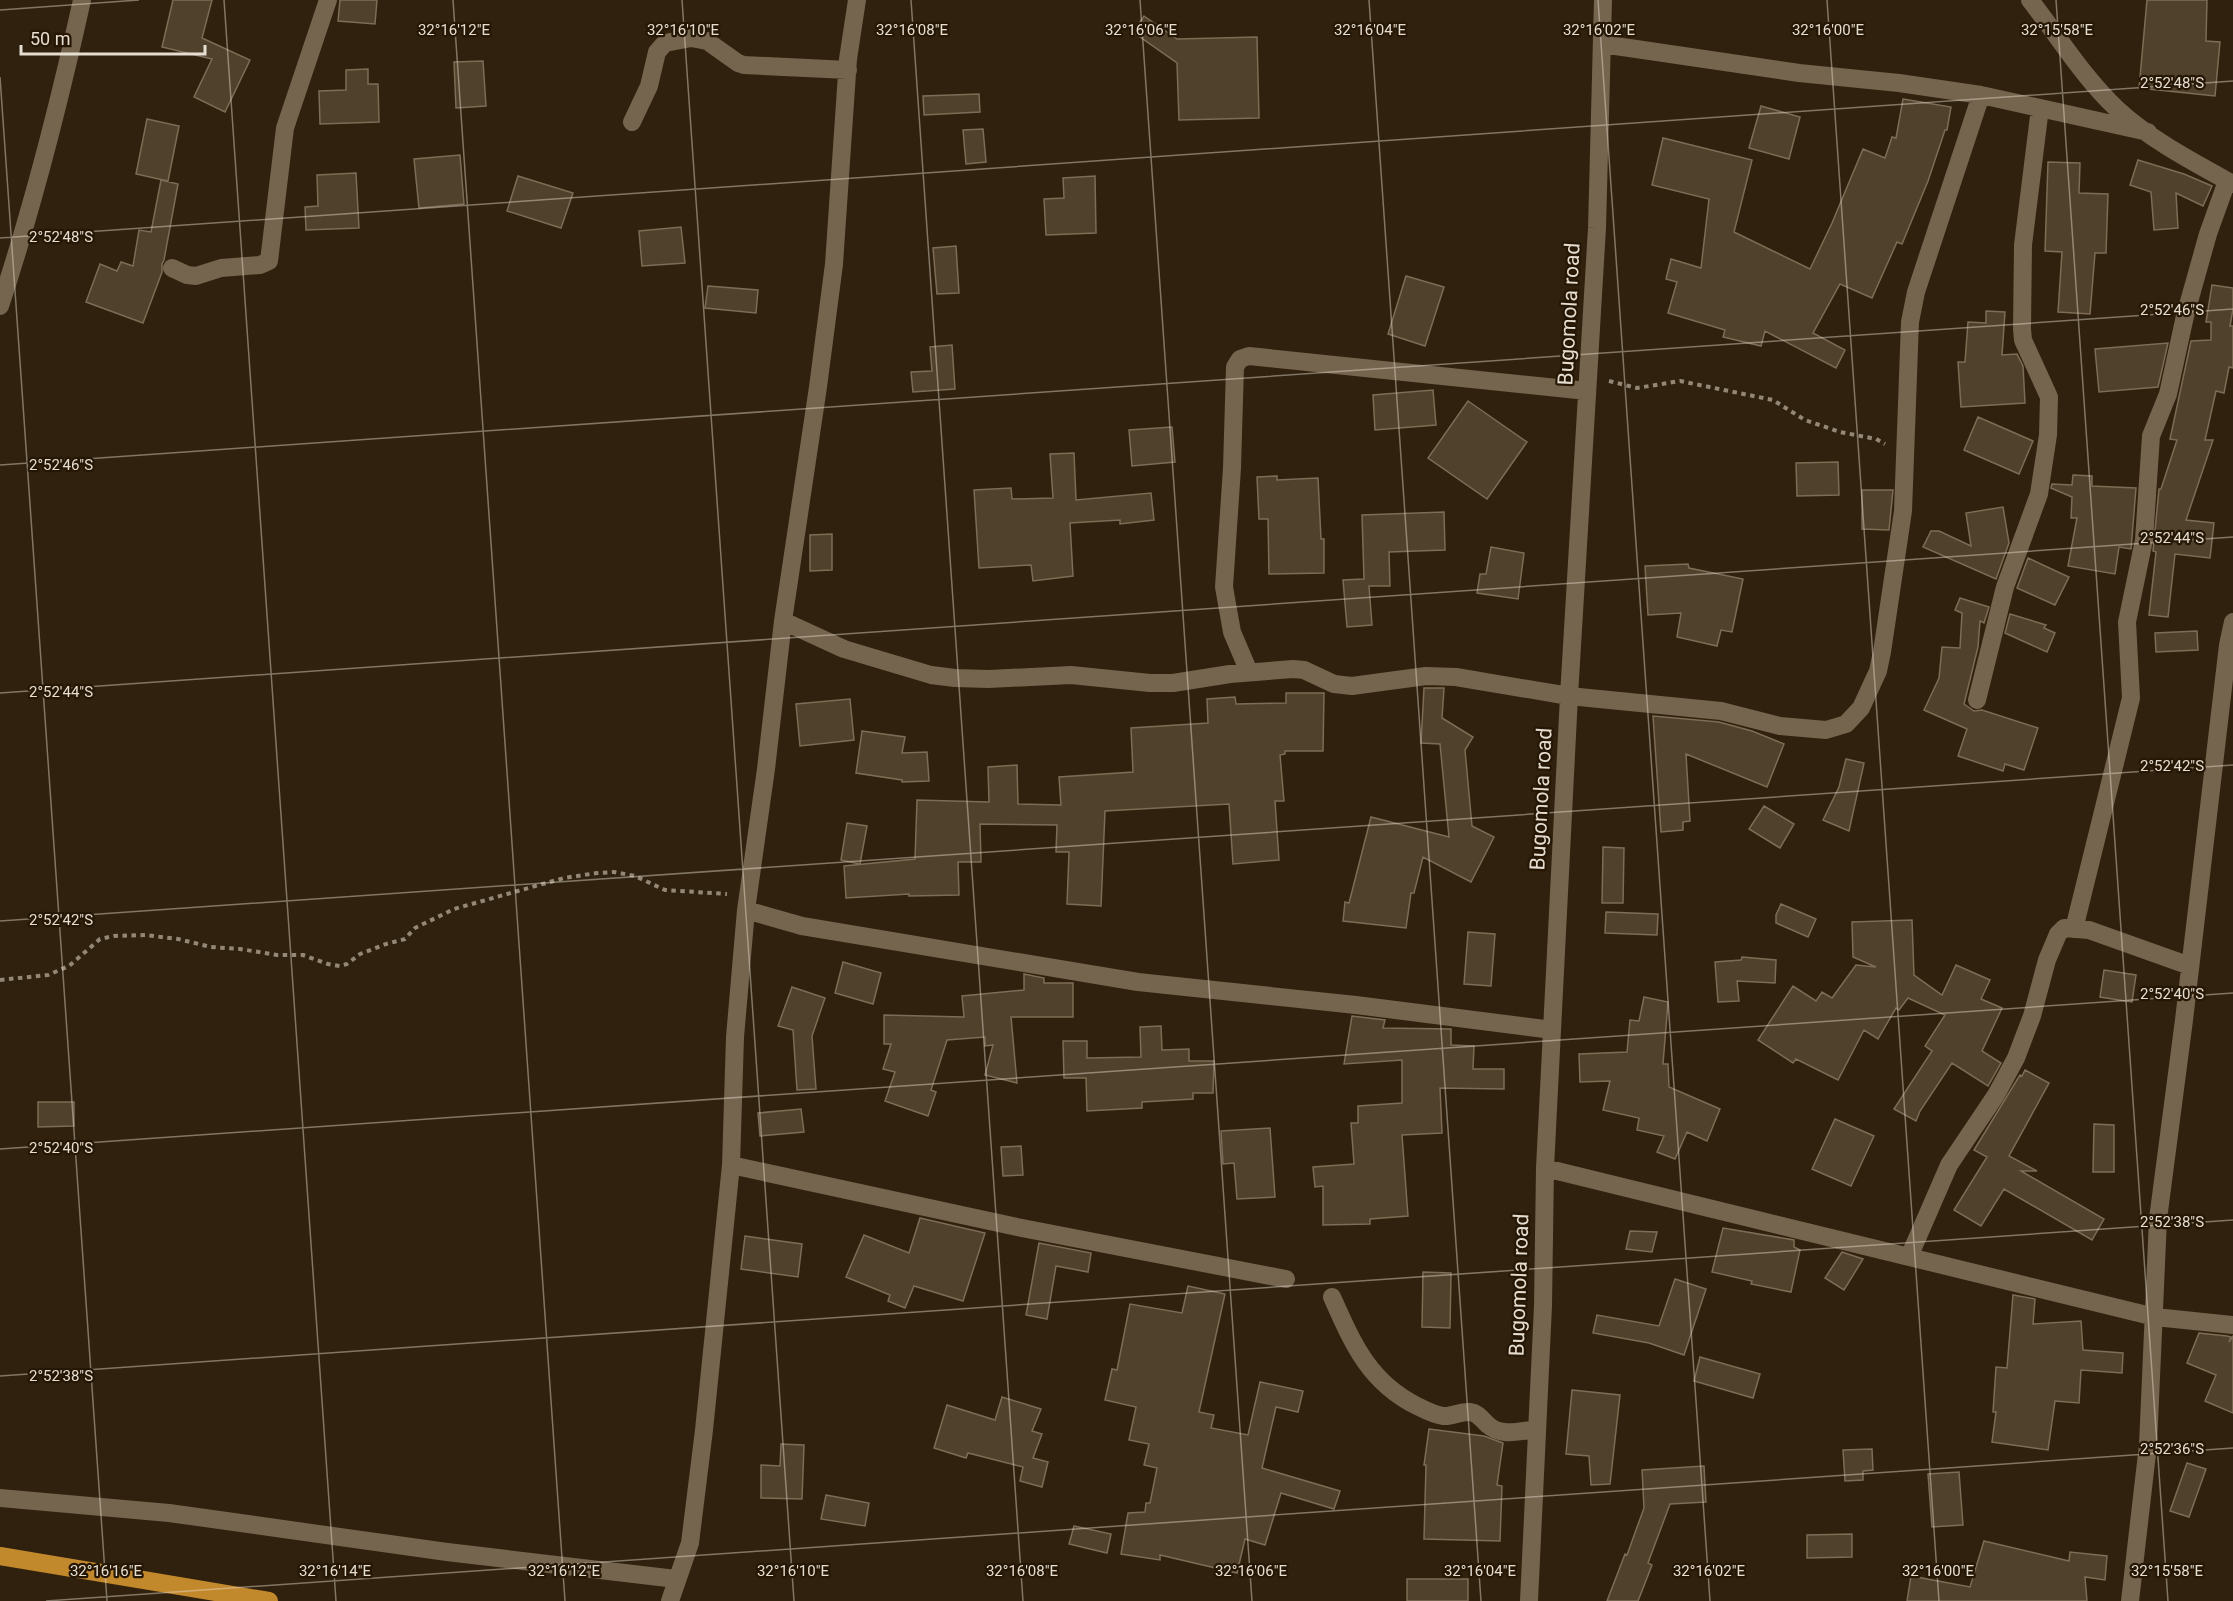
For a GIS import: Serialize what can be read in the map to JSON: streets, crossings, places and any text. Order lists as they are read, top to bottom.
{
  "streets": {
    "street": ["Bugomola road"]
  },
  "scale_bar": "50 m",
  "coordinates": [
    "32°16'12\"E",
    "32°16'10\"E",
    "32°16'08\"E",
    "32°16'06\"E",
    "32°16'04\"E",
    "32°16'02\"E",
    "32°16'00\"E",
    "32°15'58\"E",
    "2°52'48\"S",
    "2°52'46\"S",
    "2°52'44\"S",
    "2°52'42\"S",
    "2°52'40\"S",
    "2°52'38\"S",
    "2°52'36\"S",
    "32°16'16\"E",
    "32°16'14\"E"
  ]
}
